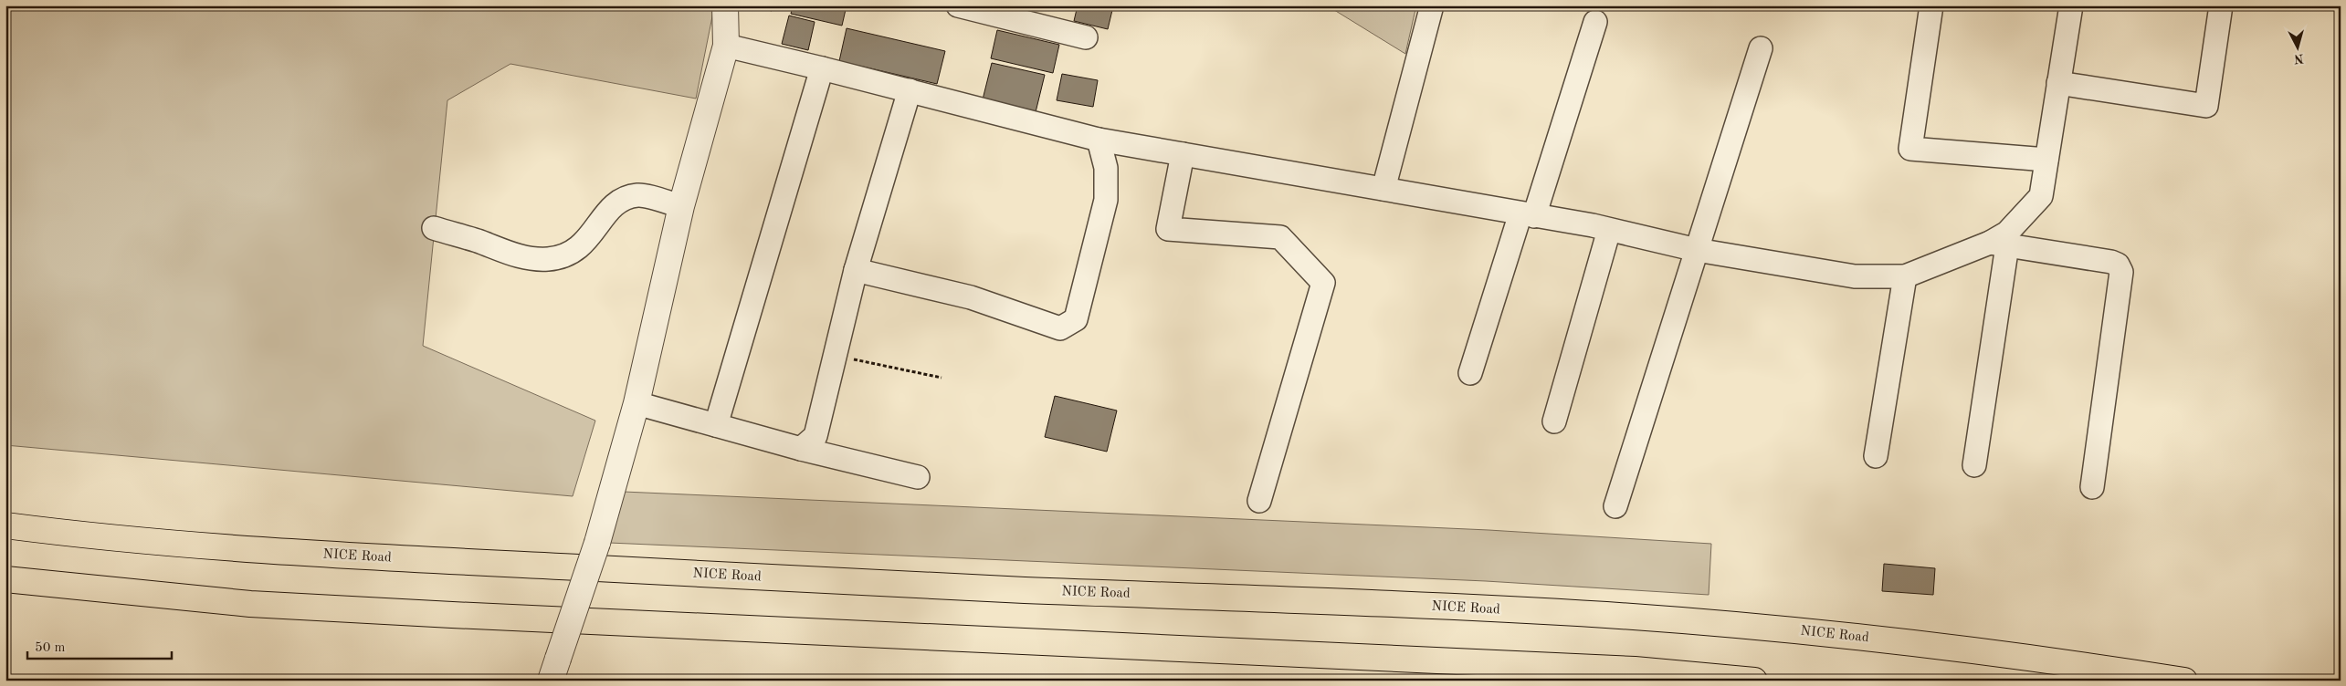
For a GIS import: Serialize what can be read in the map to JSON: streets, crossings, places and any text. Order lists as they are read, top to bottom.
{
  "streets": {
    "highway": ["NICE Road"]
  },
  "scale_bar": "50 m",
  "north": "bottom"
}
